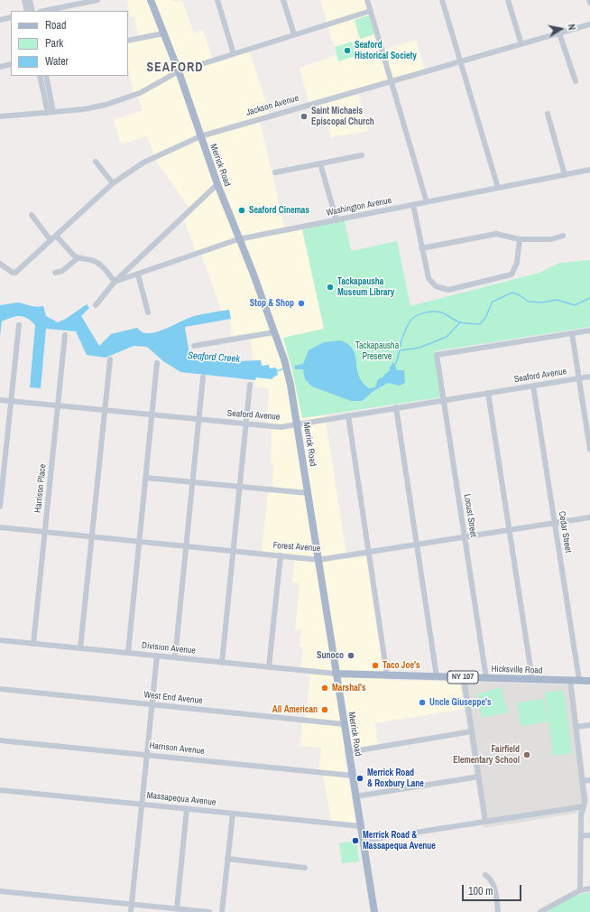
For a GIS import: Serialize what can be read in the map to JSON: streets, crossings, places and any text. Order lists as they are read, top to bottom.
{
  "streets": {
    "main road": ["Merrick Road", "Hicksville Road", "NY 107"],
    "street": [
      "Jackson Avenue",
      "Washington Avenue",
      "Seaford Avenue",
      "Harrison Place",
      "Locust Street",
      "Cedar Street",
      "Forest Avenue",
      "Division Avenue",
      "West End Avenue",
      "Harrison Avenue",
      "Massapequa Avenue"
    ]
  },
  "crossings": [
    ["Jackson Avenue", "Merrick Road"],
    ["Merrick Road", "Washington Avenue"],
    ["Merrick Road", "Seaford Avenue"],
    ["Merrick Road", "Forest Avenue"],
    ["Merrick Road", "Division Avenue"],
    ["Merrick Road", "Hicksville Road"],
    ["Merrick Road", "West End Avenue"],
    ["Merrick Road", "Harrison Avenue"],
    ["Merrick Road", "Massapequa Avenue"],
    ["Seaford Avenue", "Harrison Place"],
    ["Seaford Avenue", "Locust Street"],
    ["Seaford Avenue", "Cedar Street"],
    ["Harrison Place", "Forest Avenue"],
    ["Harrison Place", "Division Avenue"],
    ["Locust Street", "Forest Avenue"],
    ["Locust Street", "Hicksville Road"],
    ["Cedar Street", "Forest Avenue"],
    ["Cedar Street", "Hicksville Road"],
    ["Division Avenue", "Hicksville Road"]
  ],
  "districts": ["SEAFORD"],
  "water": ["Seaford Creek"],
  "parks": ["Tackapausha Preserve"],
  "places": [
    "Seaford Historical Society",
    "Saint Michaels Episcopal Church",
    "Seaford Cinemas",
    "Tackapausha Museum Library",
    "Stop & Shop",
    "Sunoco",
    "Taco Joe's",
    "Marshal's",
    "Uncle Giuseppe's",
    "All American",
    "Fairfield Elementary School",
    "Merrick Road & Roxbury Lane",
    "Merrick Road & Massapequa Avenue"
  ],
  "legend": ["Road", "Park", "Water"],
  "scale_bar": "100 m",
  "north": "right"
}
